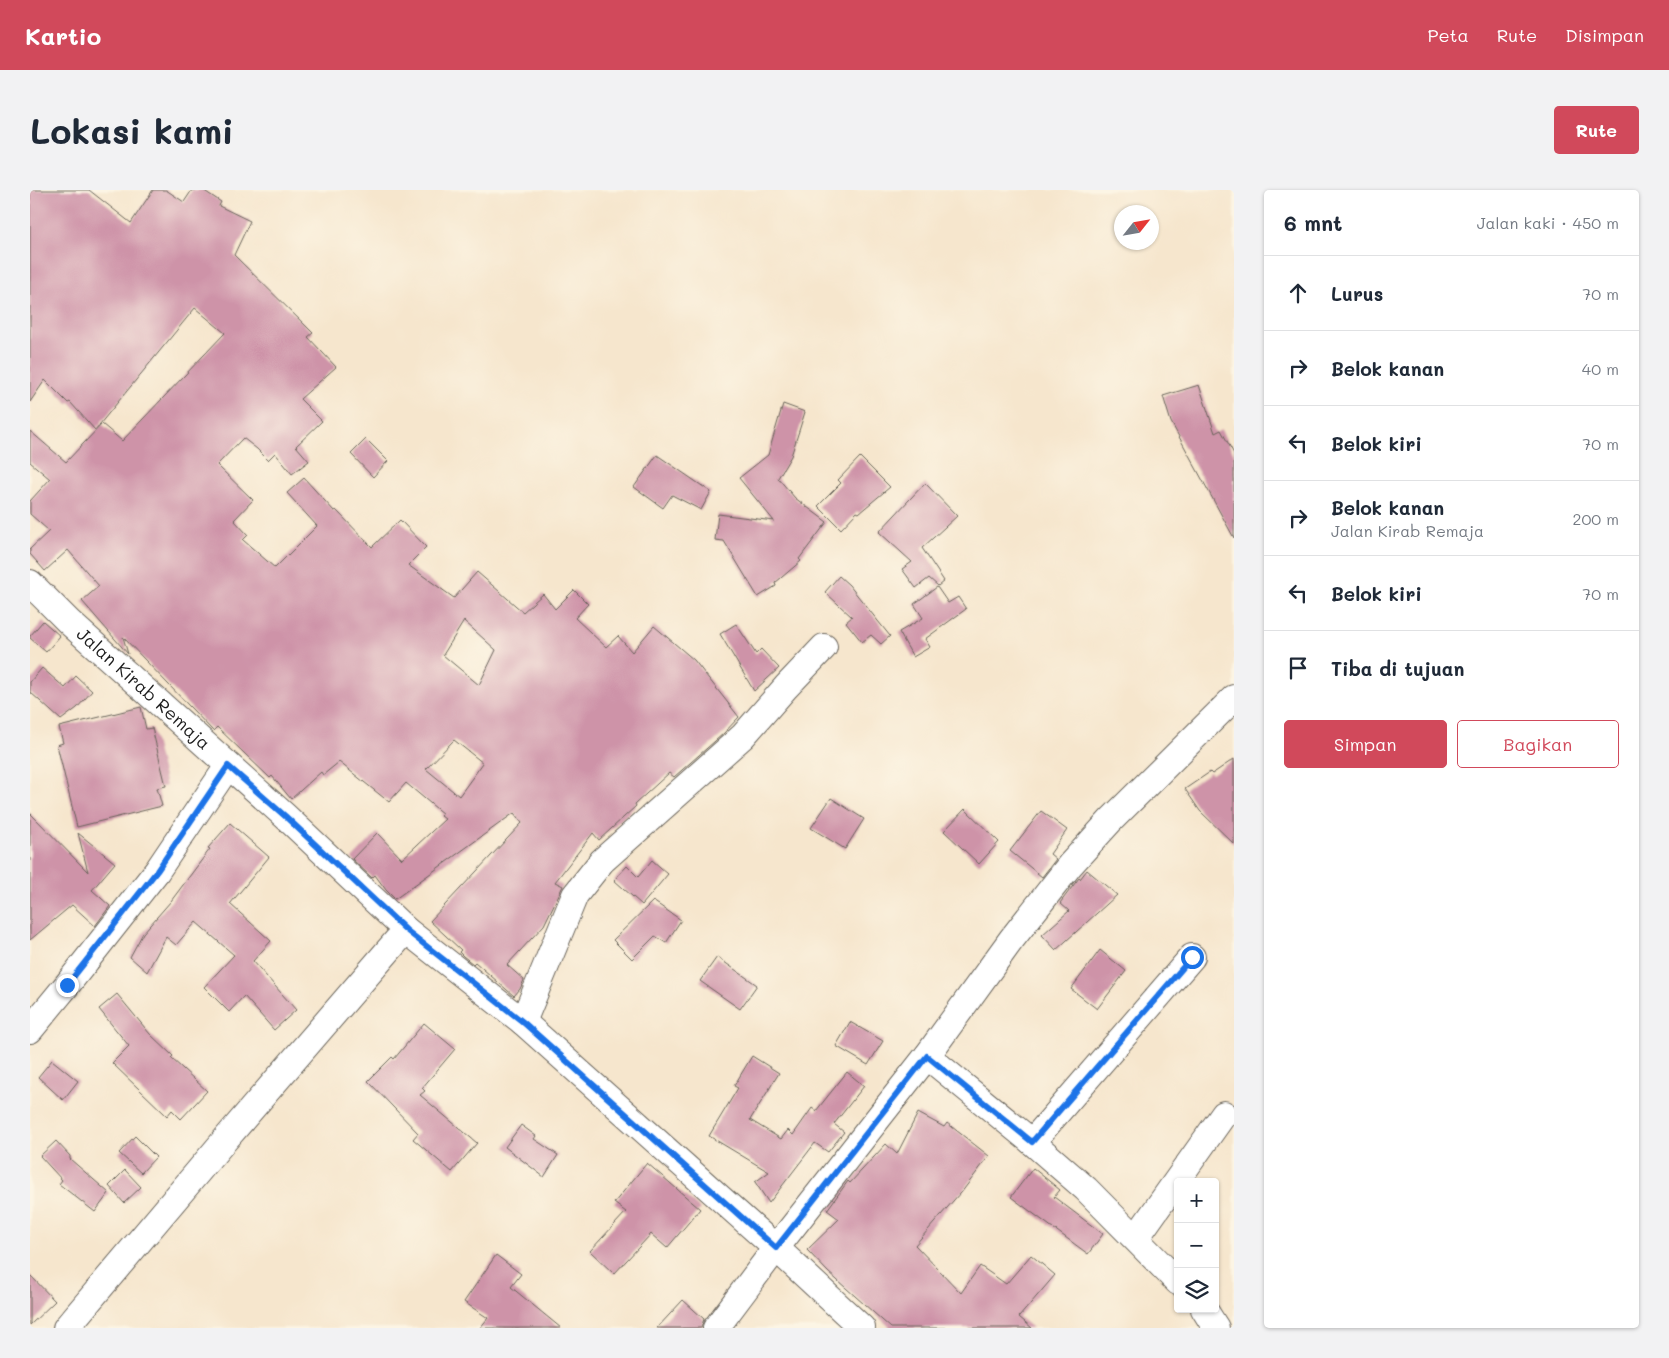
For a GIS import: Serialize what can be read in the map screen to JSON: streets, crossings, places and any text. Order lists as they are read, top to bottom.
{
  "streets": {
    "street": ["Jalan Kirab Remaja"]
  },
  "north": "top right",
  "page": {
    "header": "Kartio",
    "nav": ["Peta", "Rute", "Disimpan"],
    "buttons": [
      "Rute",
      ["Simpan", "Bagikan"]
    ],
    "title": "Lokasi kami",
    "heading": ["6 mnt", "Jalan kaki · 450 m"],
    "list": [
      ["Lurus", "70 m"],
      ["Belok kanan", "40 m"],
      ["Belok kiri", "70 m"],
      ["Belok kanan", "Jalan Kirab Remaja", "200 m"],
      ["Belok kiri", "70 m"],
      "Tiba di tujuan"
    ],
    "map_buttons": ["+", "−"]
  }
}
